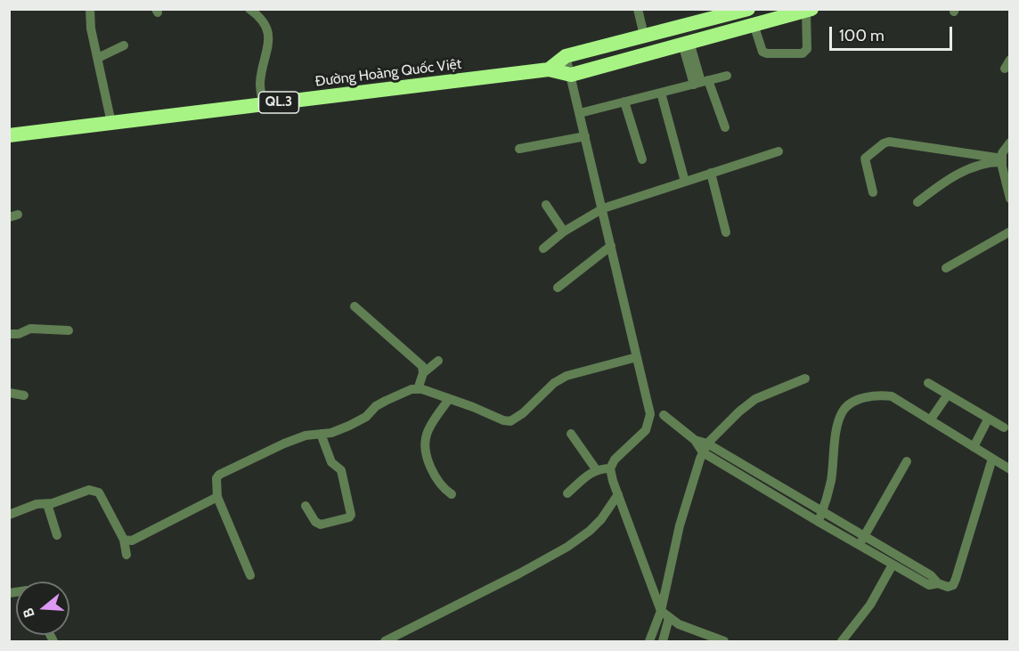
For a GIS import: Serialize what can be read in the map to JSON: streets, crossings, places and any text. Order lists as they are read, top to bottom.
{
  "streets": {
    "highway": ["Đường Hoàng Quốc Việt", "QL.3"]
  },
  "scale_bar": "100 m",
  "north": "left"
}
